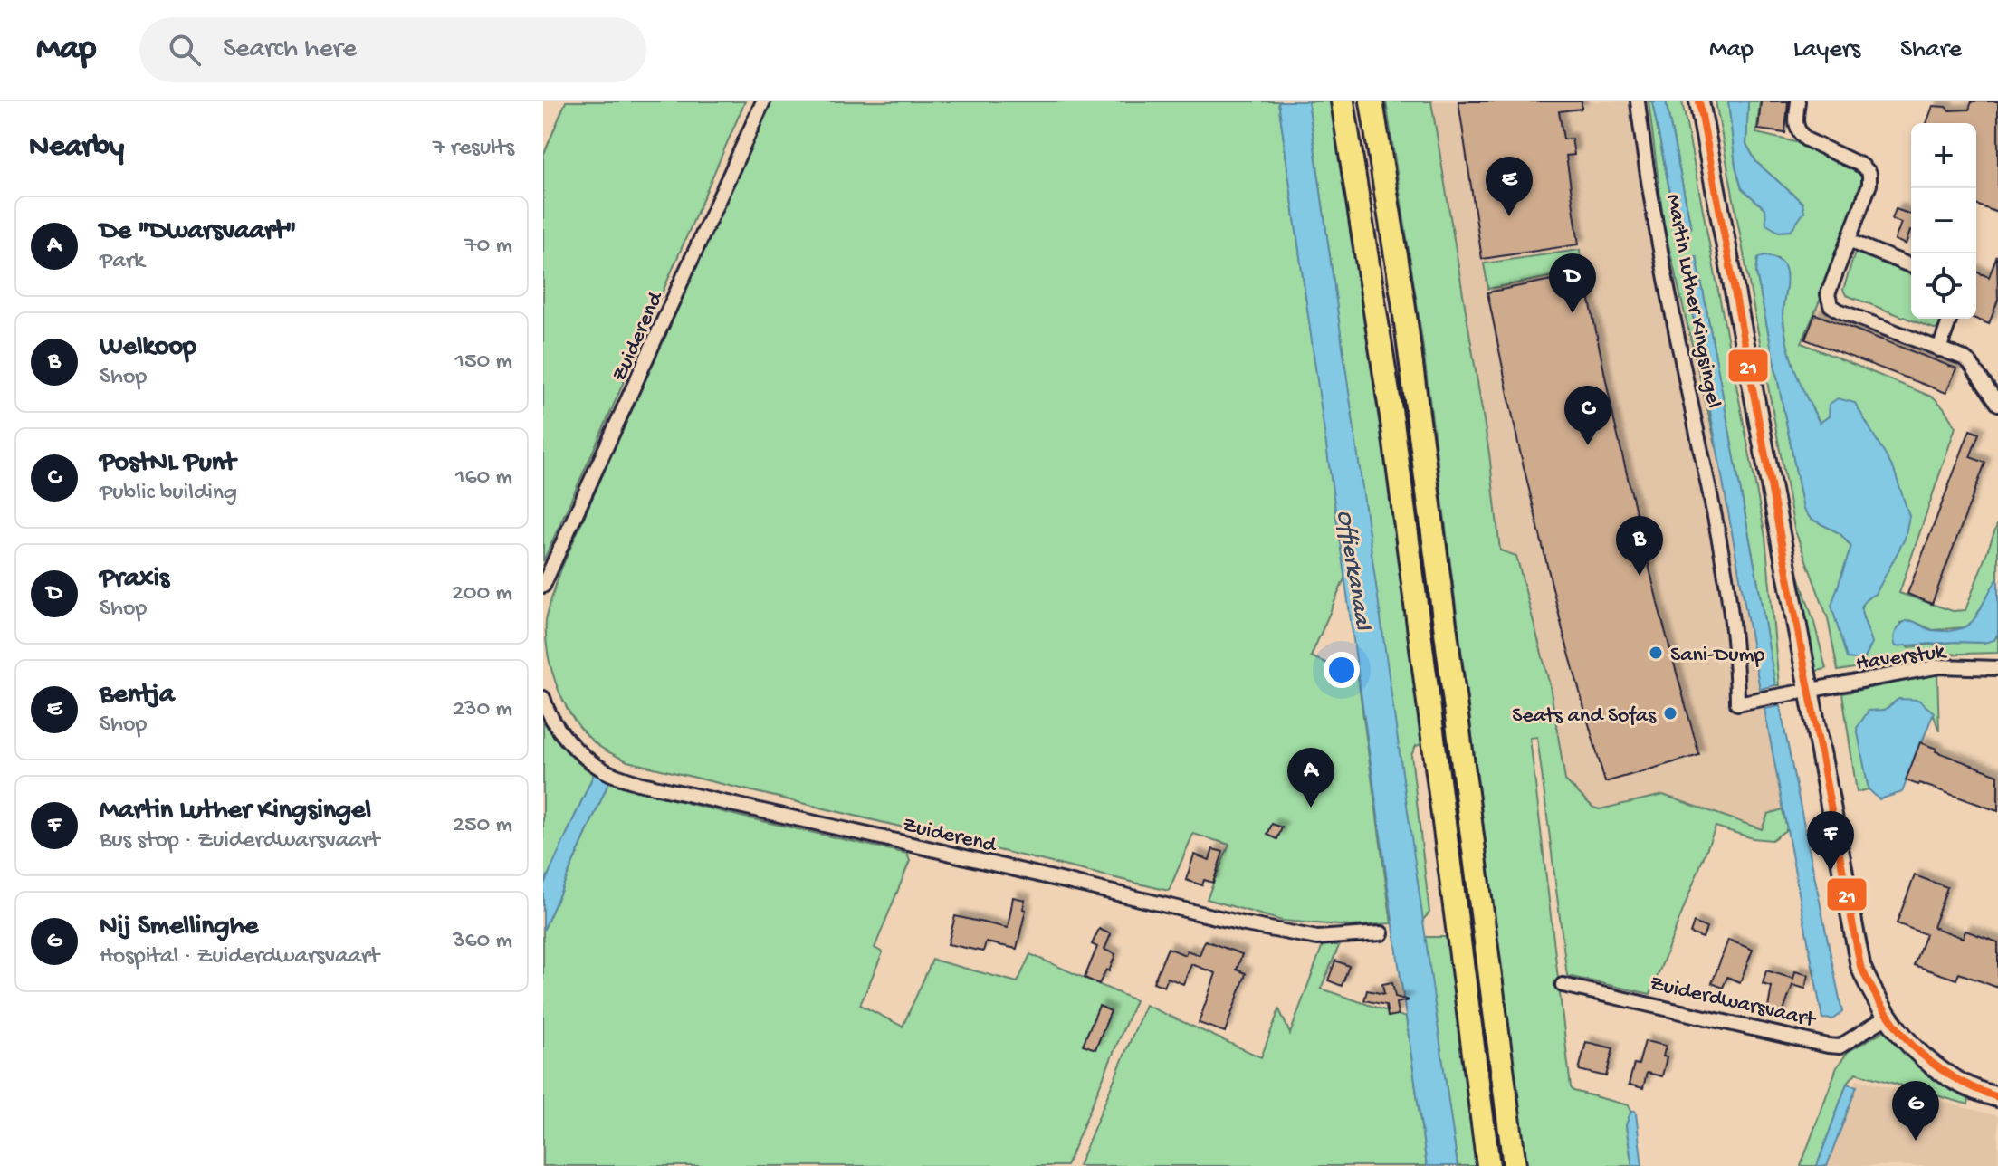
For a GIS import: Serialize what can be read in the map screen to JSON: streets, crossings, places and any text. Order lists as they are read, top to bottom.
{
  "streets": {
    "street": [
      "Martin Luther Kingsingel",
      "Zuiderend",
      "Haverstuk",
      "Zuiderdwarsvaart"
    ]
  },
  "crossings": [
    ["Martin Luther Kingsingel", "Haverstuk"]
  ],
  "water": ["Offierkanaal"],
  "places": ["Sani-Dump", "Seats and Sofas"],
  "lines": ["transit line 21"],
  "page": {
    "header": "Map",
    "search": "Search here",
    "nav": ["Map", "Layers", "Share"],
    "heading": ["Nearby", "7 results"],
    "map_buttons": ["+", "−"],
    "pins": [
      "E",
      "D",
      "C",
      "B",
      "A",
      "F",
      "G"
    ],
    "list": [
      {
        "mark": "A",
        "name": "De \"Dwarsvaart\"",
        "note": "Park",
        "value": "70 m"
      },
      {
        "mark": "B",
        "name": "Welkoop",
        "note": "Shop",
        "value": "150 m"
      },
      {
        "mark": "C",
        "name": "PostNL Punt",
        "note": "Public building",
        "value": "160 m"
      },
      {
        "mark": "D",
        "name": "Praxis",
        "note": "Shop",
        "value": "200 m"
      },
      {
        "mark": "E",
        "name": "Bentja",
        "note": "Shop",
        "value": "230 m"
      },
      {
        "mark": "F",
        "name": "Martin Luther Kingsingel",
        "note": "Bus stop · Zuiderdwarsvaart",
        "value": "250 m"
      },
      {
        "mark": "G",
        "name": "Nij Smellinghe",
        "note": "Hospital · Zuiderdwarsvaart",
        "value": "360 m"
      }
    ]
  }
}
